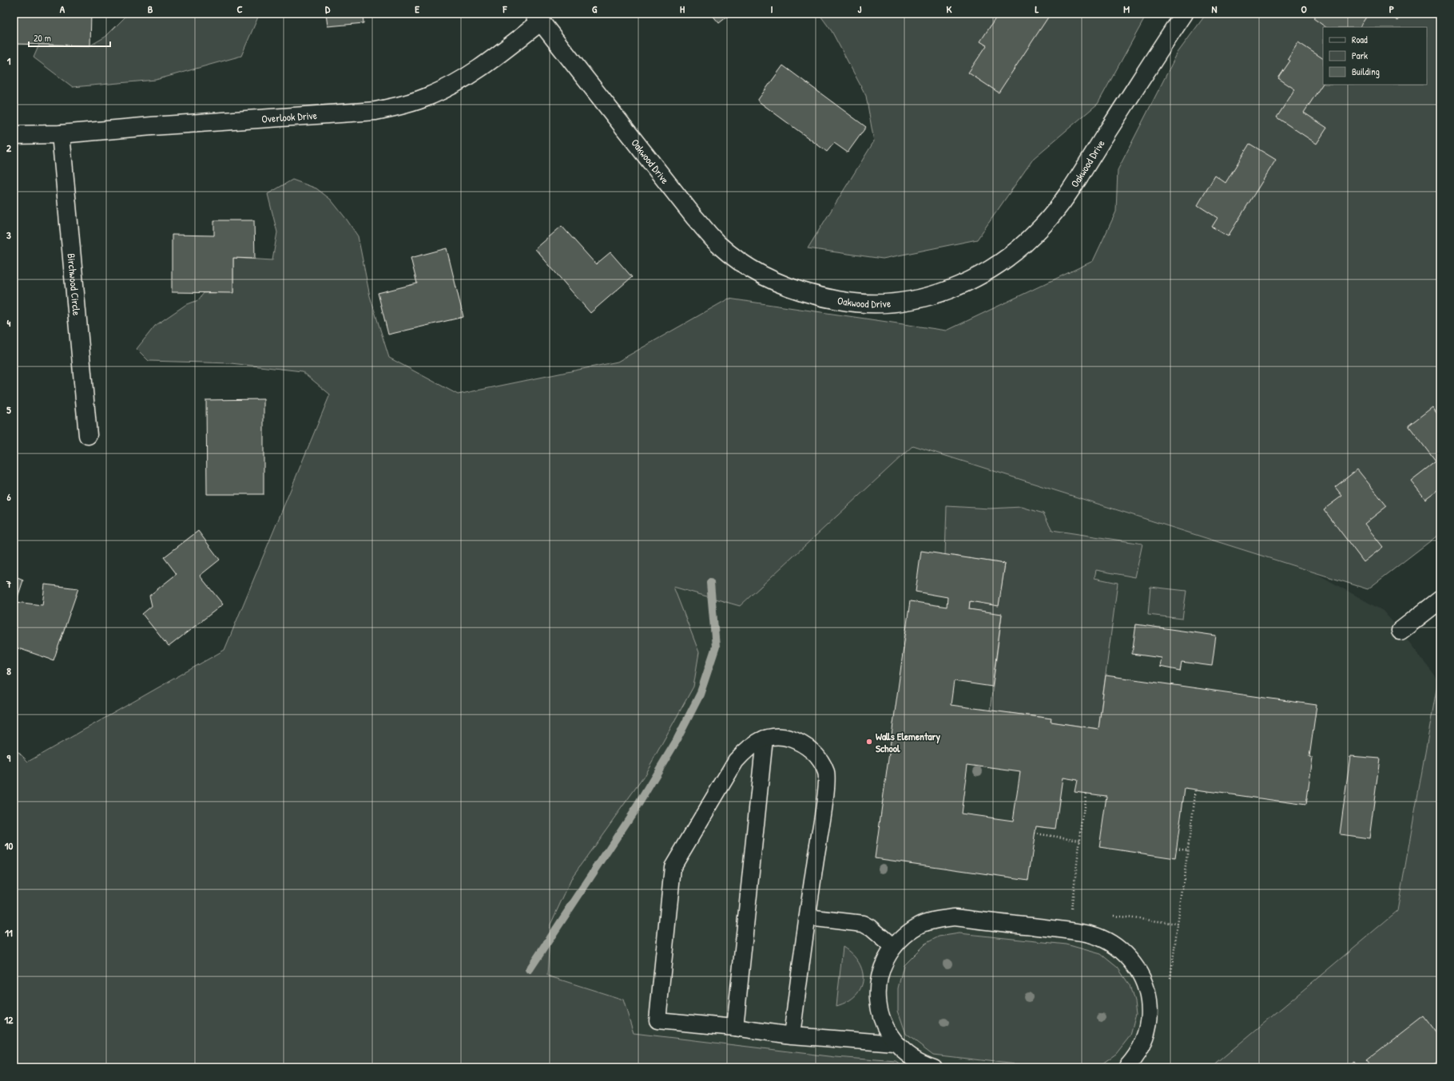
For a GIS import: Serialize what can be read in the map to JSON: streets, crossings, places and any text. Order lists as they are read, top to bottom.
{
  "streets": {
    "street": ["Overlook Drive", "Oakwood Drive", "Birchwood Circle"]
  },
  "crossings": [
    ["Overlook Drive", "Oakwood Drive"],
    ["Overlook Drive", "Birchwood Circle"]
  ],
  "places": ["Walls Elementary School"],
  "legend": ["Road", "Park", "Building"],
  "scale_bar": "20 m",
  "grid": {
    "columns": [
      "A",
      "B",
      "C",
      "D",
      "E",
      "F",
      "G",
      "H",
      "I",
      "J",
      "K",
      "L",
      "M",
      "N",
      "O",
      "P"
    ],
    "rows": [
      "1",
      "2",
      "3",
      "4",
      "5",
      "6",
      "7",
      "8",
      "9",
      "10",
      "11",
      "12"
    ]
  }
}
